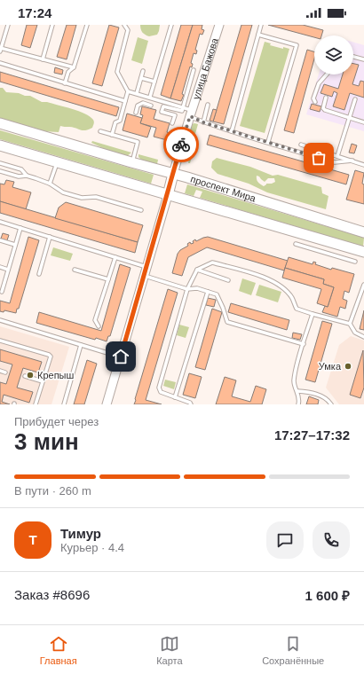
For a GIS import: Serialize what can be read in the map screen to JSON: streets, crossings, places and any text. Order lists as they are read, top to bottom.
{
  "streets": {
    "main road": ["улица Бажова", "проспект Мира"]
  },
  "crossings": [
    ["улица Бажова", "проспект Мира"]
  ],
  "places": ["Умка", "Крепыш"],
  "page": {
    "status": "17:24",
    "heading": ["3 мин", "Прибудет через", "17:27–17:32"],
    "panel": [
      "Тимур",
      "Курьер · 4.4",
      "Заказ #8696",
      "1 600 ₽"
    ],
    "bar": "В пути · 260 m",
    "round": "Т",
    "tabs": ["Главная", "Карта", "Сохранённые"]
  }
}
